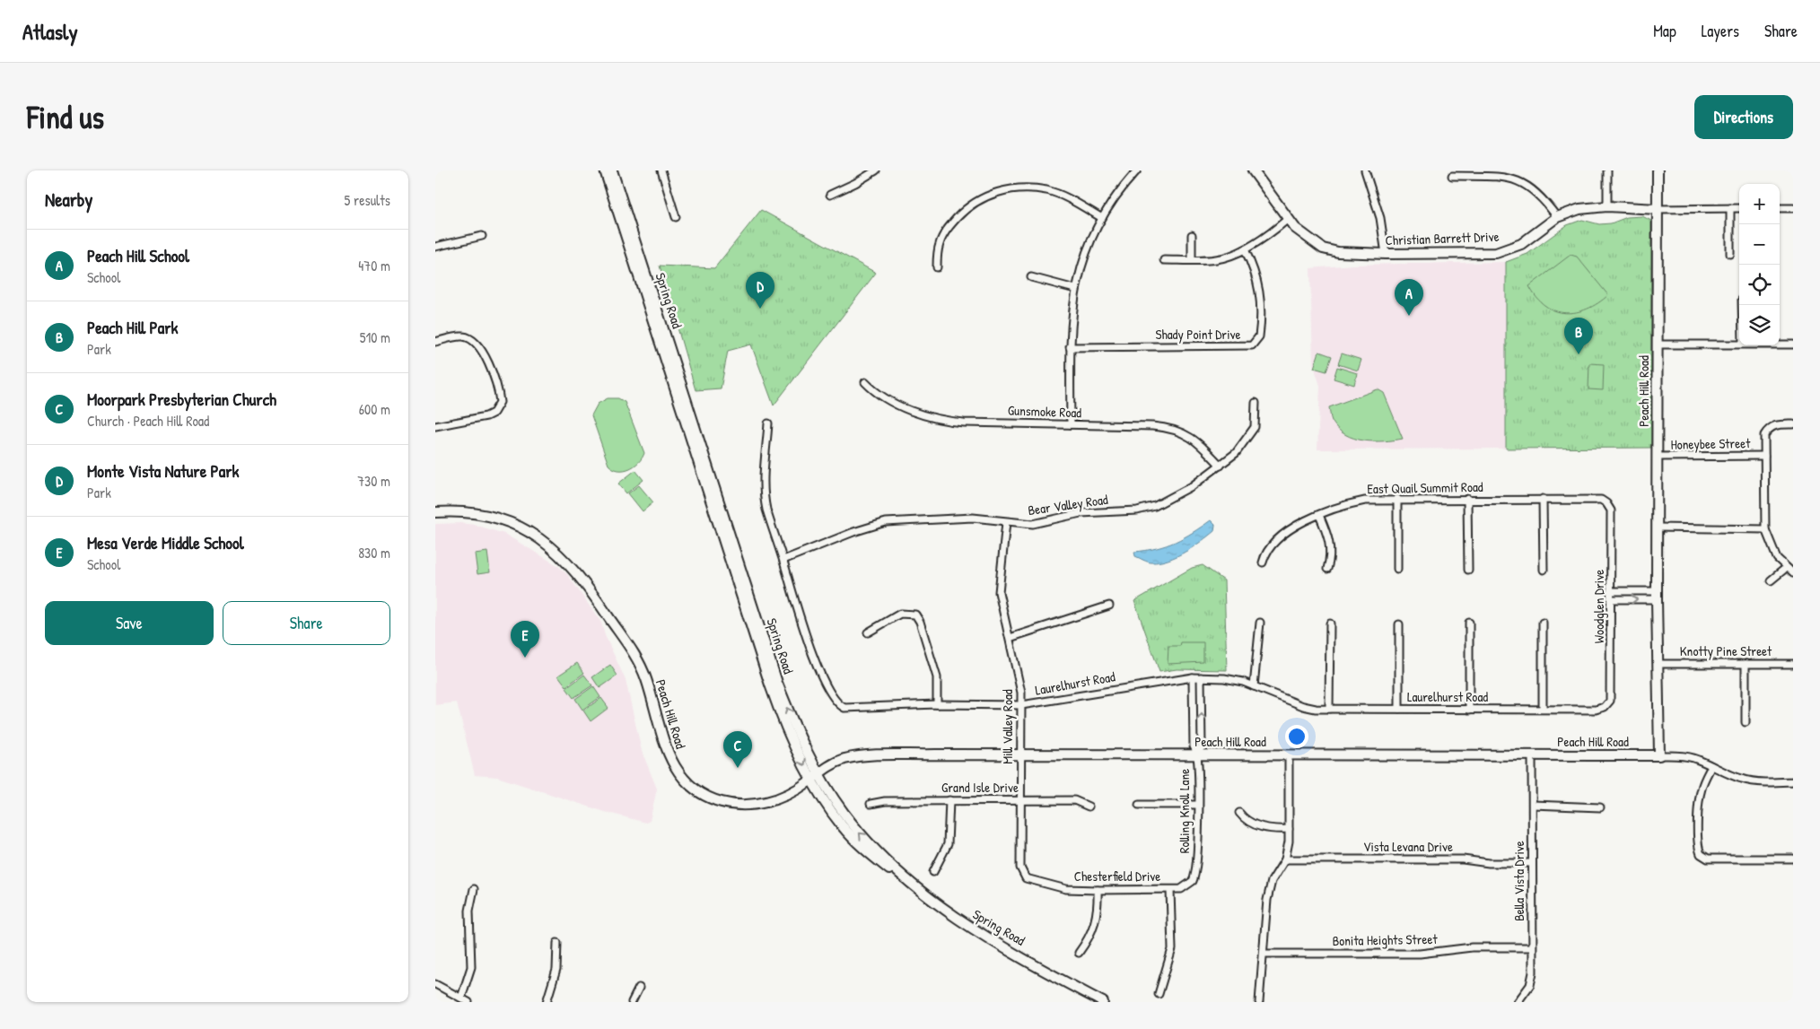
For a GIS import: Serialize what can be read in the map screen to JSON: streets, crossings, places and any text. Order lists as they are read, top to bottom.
{
  "streets": {
    "street": [
      "Christian Barrett Drive",
      "Spring Road",
      "Shady Point Drive",
      "Peach Hill Road",
      "Gunsmoke Road",
      "Honeybee Street",
      "East Quail Summit Road",
      "Bear Valley Road",
      "Woodglen Drive",
      "Knotty Pine Street",
      "Laurelhurst Road",
      "Mill Valley Road",
      "Grand Isle Drive",
      "Rolling Knoll Lane",
      "Vista Levana Drive",
      "Chesterfield Drive",
      "Bella Vista Drive",
      "Bonita Heights Street"
    ]
  },
  "crossings": [
    ["Christian Barrett Drive", "Peach Hill Road"],
    ["Spring Road", "Peach Hill Road"],
    ["Peach Hill Road", "Honeybee Street"],
    ["Peach Hill Road", "Knotty Pine Street"],
    ["Peach Hill Road", "Mill Valley Road"],
    ["Peach Hill Road", "Rolling Knoll Lane"],
    ["Peach Hill Road", "Bella Vista Drive"],
    ["Gunsmoke Road", "Bear Valley Road"],
    ["East Quail Summit Road", "Woodglen Drive"],
    ["Bear Valley Road", "Laurelhurst Road"],
    ["Bear Valley Road", "Mill Valley Road"],
    ["Woodglen Drive", "Laurelhurst Road"],
    ["Laurelhurst Road", "Mill Valley Road"],
    ["Laurelhurst Road", "Rolling Knoll Lane"],
    ["Mill Valley Road", "Grand Isle Drive"],
    ["Mill Valley Road", "Chesterfield Drive"],
    ["Rolling Knoll Lane", "Chesterfield Drive"],
    ["Vista Levana Drive", "Bella Vista Drive"],
    ["Bella Vista Drive", "Bonita Heights Street"]
  ],
  "page": {
    "header": "Atlasly",
    "nav": ["Map", "Layers", "Share"],
    "buttons": [
      "Directions",
      ["Save", "Share"]
    ],
    "title": "Find us",
    "heading": ["Nearby", "5 results"],
    "map_buttons": ["+", "−"],
    "list": [
      {
        "mark": "A",
        "name": "Peach Hill School",
        "note": "School",
        "value": "470 m"
      },
      {
        "mark": "B",
        "name": "Peach Hill Park",
        "note": "Park",
        "value": "510 m"
      },
      {
        "mark": "C",
        "name": "Moorpark Presbyterian Church",
        "note": "Church · Peach Hill Road",
        "value": "600 m"
      },
      {
        "mark": "D",
        "name": "Monte Vista Nature Park",
        "note": "Park",
        "value": "730 m"
      },
      {
        "mark": "E",
        "name": "Mesa Verde Middle School",
        "note": "School",
        "value": "830 m"
      }
    ],
    "pins": [
      "D",
      "A",
      "B",
      "E",
      "C"
    ]
  }
}
